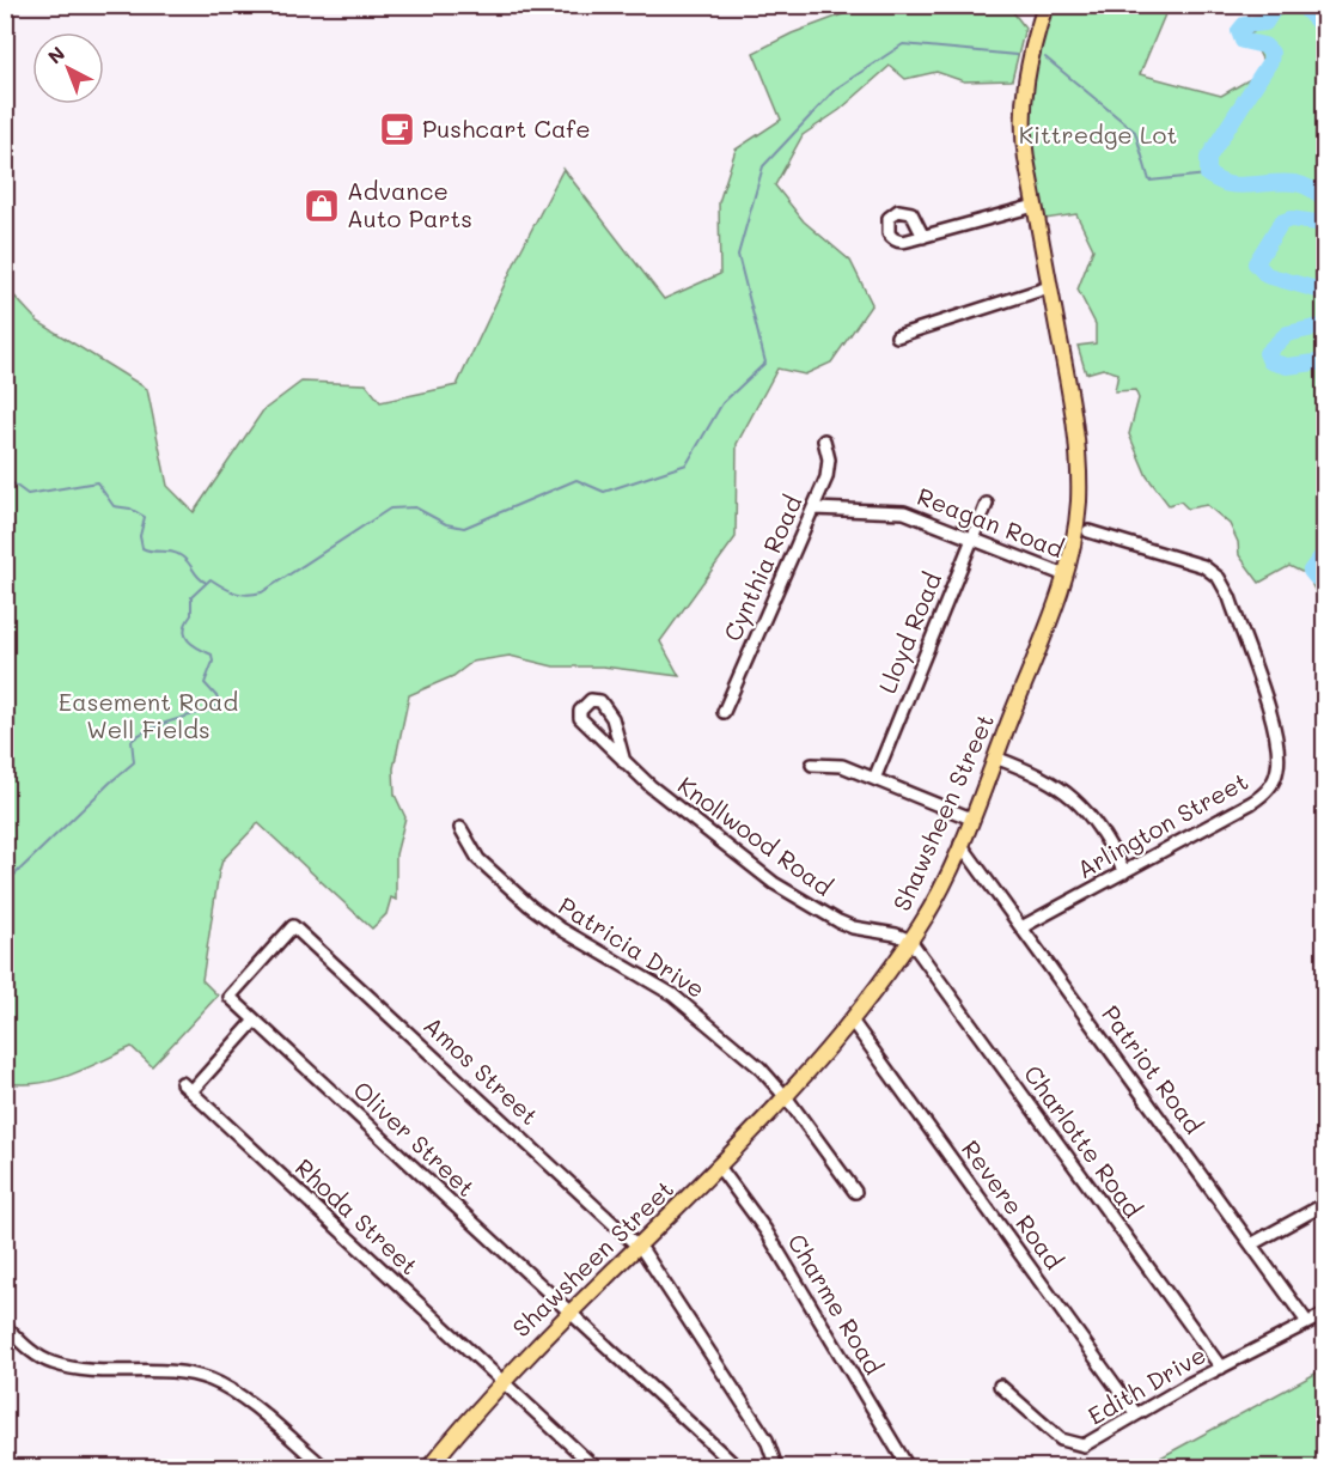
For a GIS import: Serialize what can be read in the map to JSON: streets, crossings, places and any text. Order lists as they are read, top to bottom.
{
  "streets": {
    "main road": ["Shawsheen Street"],
    "street": [
      "Reagan Road",
      "Cynthia Road",
      "Lloyd Road",
      "Arlington Street",
      "Knollwood Road",
      "Patricia Drive",
      "Patriot Road",
      "Amos Street",
      "Oliver Street",
      "Charlotte Road",
      "Revere Road",
      "Rhoda Street",
      "Charme Road",
      "Edith Drive"
    ]
  },
  "crossings": [
    ["Reagan Road", "Cynthia Road"],
    ["Reagan Road", "Lloyd Road"],
    ["Reagan Road", "Shawsheen Street"],
    ["Shawsheen Street", "Knollwood Road"],
    ["Shawsheen Street", "Patricia Drive"],
    ["Shawsheen Street", "Patriot Road"],
    ["Shawsheen Street", "Amos Street"],
    ["Shawsheen Street", "Oliver Street"],
    ["Shawsheen Street", "Charlotte Road"],
    ["Shawsheen Street", "Revere Road"],
    ["Shawsheen Street", "Rhoda Street"],
    ["Shawsheen Street", "Charme Road"],
    ["Arlington Street", "Patriot Road"],
    ["Knollwood Road", "Charlotte Road"],
    ["Patriot Road", "Edith Drive"],
    ["Amos Street", "Oliver Street"],
    ["Charlotte Road", "Edith Drive"],
    ["Revere Road", "Edith Drive"]
  ],
  "parks": ["Kittredge Lot", "Easement Road Well Fields"],
  "places": {
    "cafe": ["Pushcart Cafe"],
    "shop": ["Advance Auto Parts"]
  },
  "north": "top left"
}
